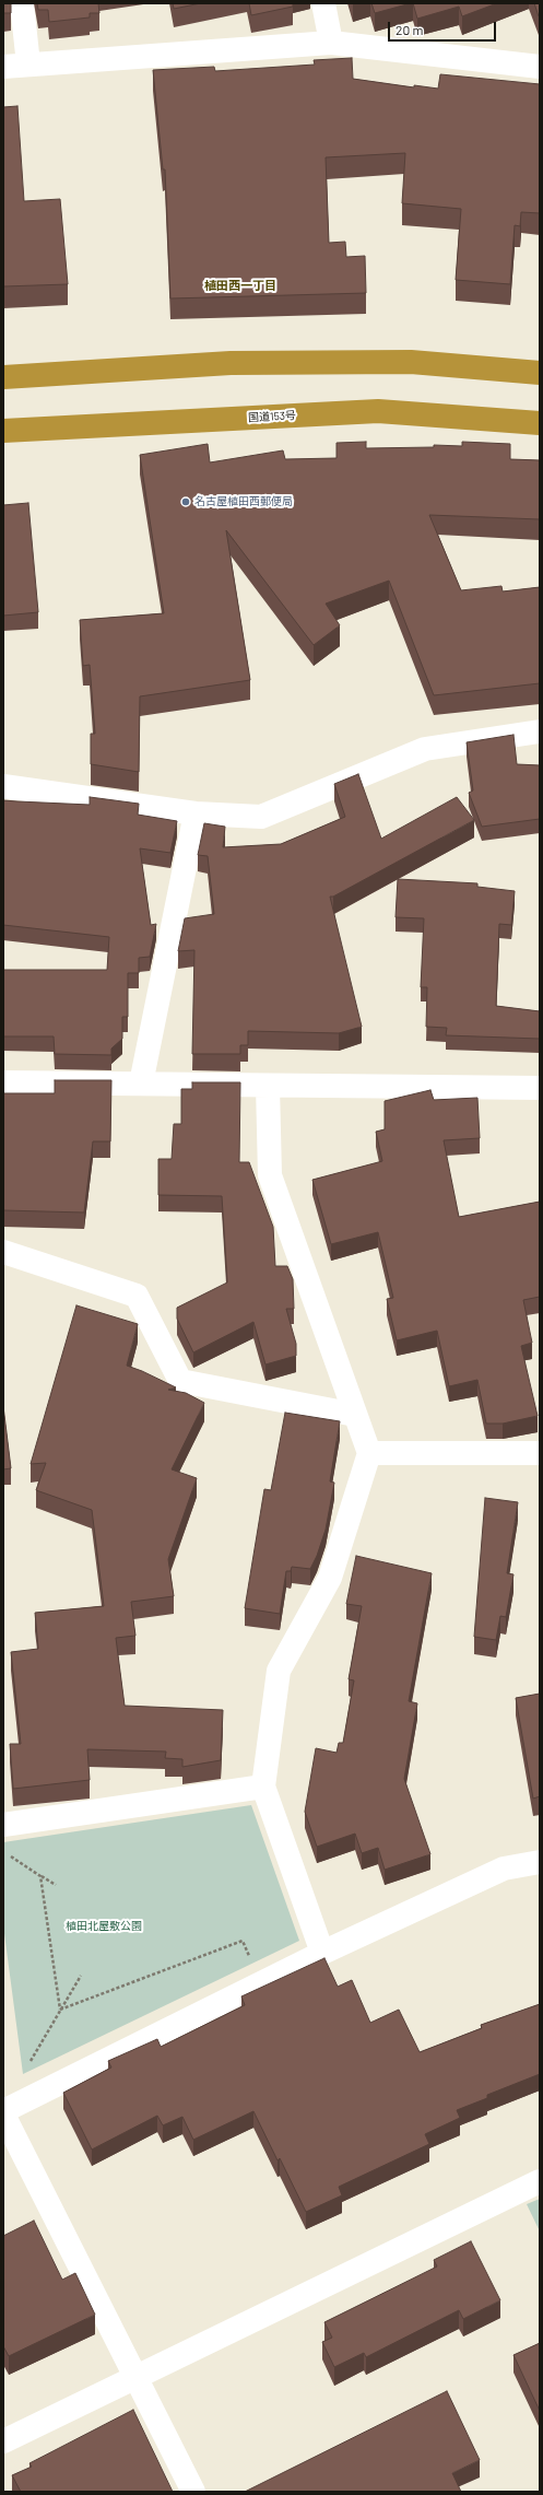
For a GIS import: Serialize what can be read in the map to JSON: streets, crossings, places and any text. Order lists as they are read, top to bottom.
{
  "streets": {
    "highway": ["国道153号"]
  },
  "districts": ["植田西一丁目"],
  "parks": ["植田北屋敷公園"],
  "places": ["名古屋植田西郵便局"],
  "scale_bar": "20 m"
}
